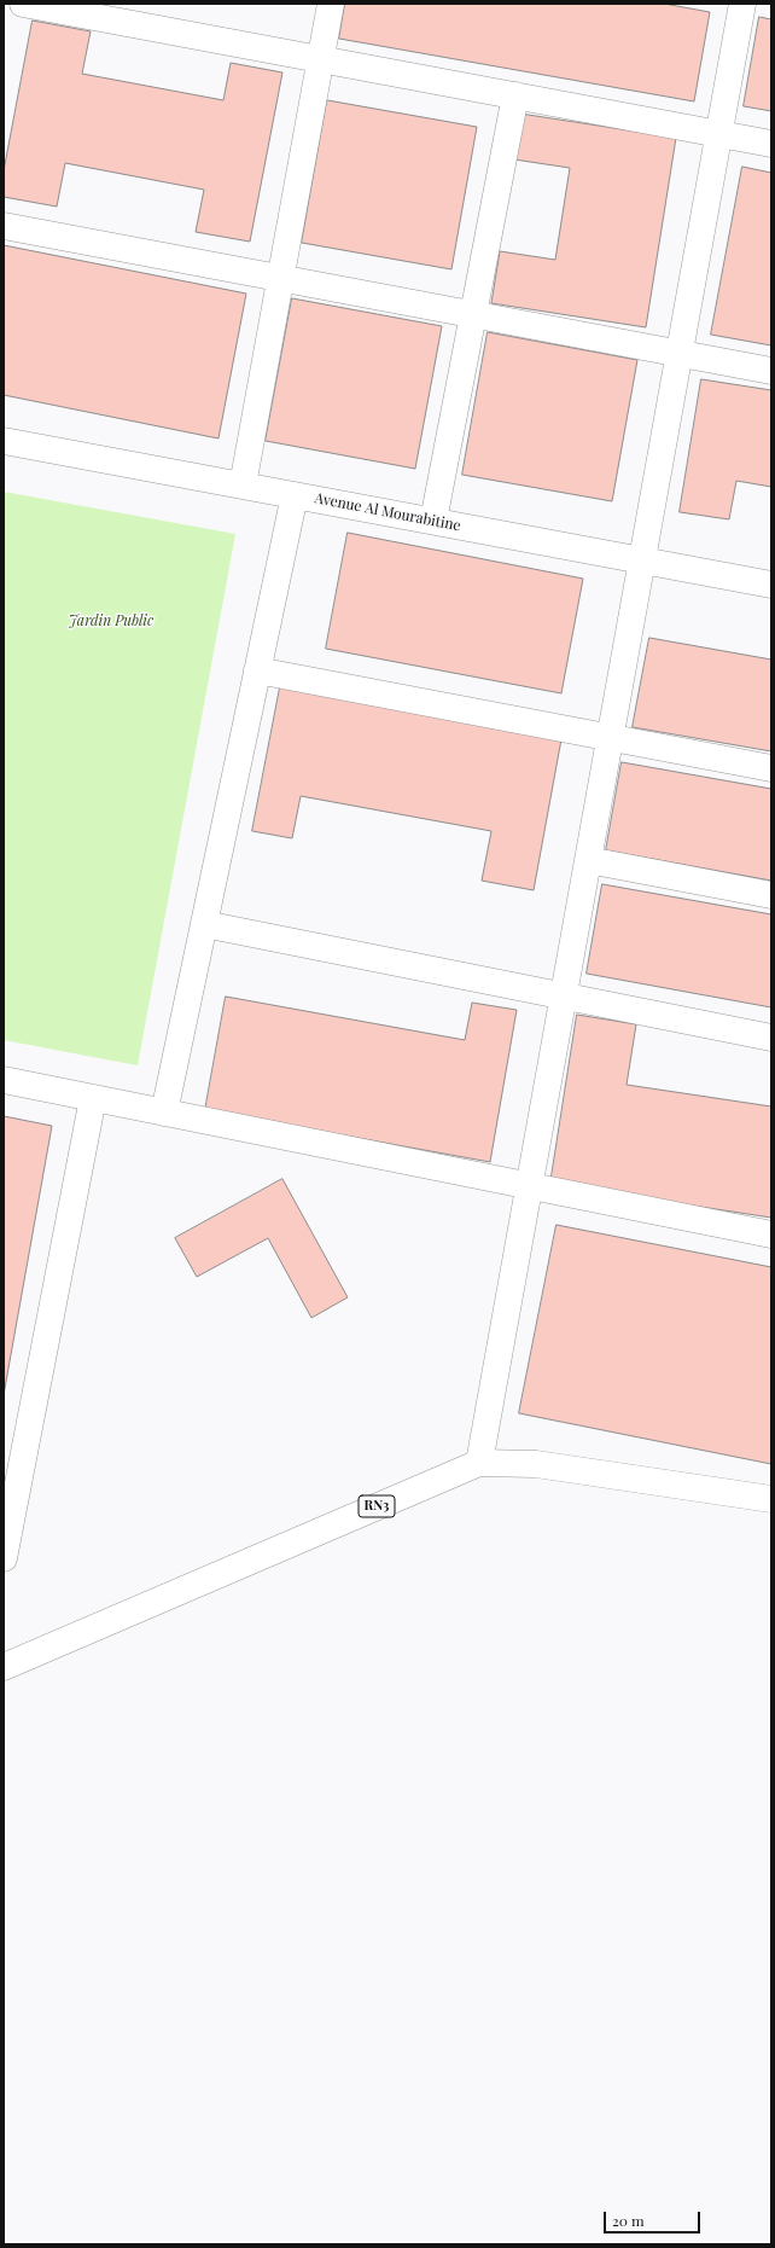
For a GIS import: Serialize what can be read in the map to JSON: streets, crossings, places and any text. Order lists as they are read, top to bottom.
{
  "streets": {
    "street": ["Avenue Al Mourabitine", "RN3"]
  },
  "parks": ["Jardin Public"],
  "scale_bar": "20 m"
}
